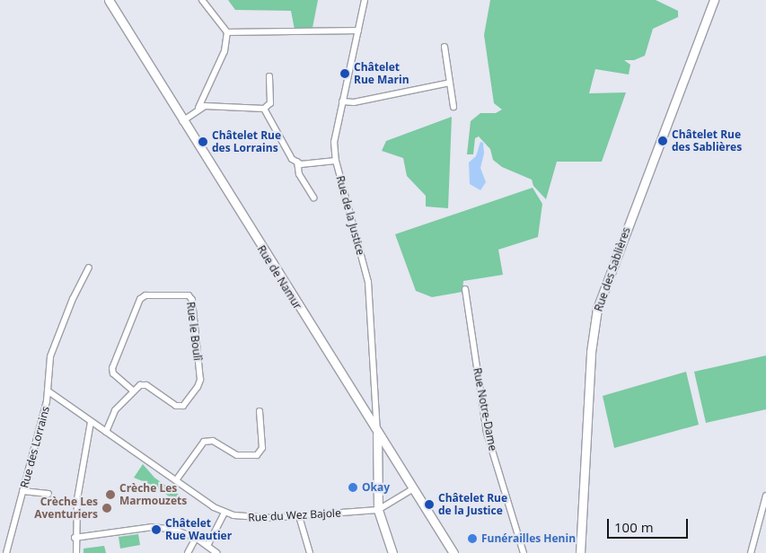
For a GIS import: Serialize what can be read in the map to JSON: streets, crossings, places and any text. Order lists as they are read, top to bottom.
{
  "streets": {
    "main road": ["Rue des Sablières", "Rue de Namur"],
    "street": [
      "Rue de la Justice",
      "Rue le Boulî",
      "Rue Notre-Dame",
      "Rue des Lorrains",
      "Rue du Wez Bajole"
    ]
  },
  "crossings": [
    ["Rue de la Justice", "Rue de Namur"],
    ["Rue de Namur", "Rue du Wez Bajole"],
    ["Rue des Lorrains", "Rue du Wez Bajole"]
  ],
  "places": [
    "Châtelet Rue Marin",
    "Châtelet Rue des Sablières",
    "Châtelet Rue des Lorrains",
    "Okay",
    "Crèche Les Marmouzets",
    "Châtelet Rue de la Justice",
    "Crèche Les Aventuriers",
    "Châtelet Rue Wautier",
    "Funérailles Henin"
  ],
  "scale_bar": "100 m"
}
